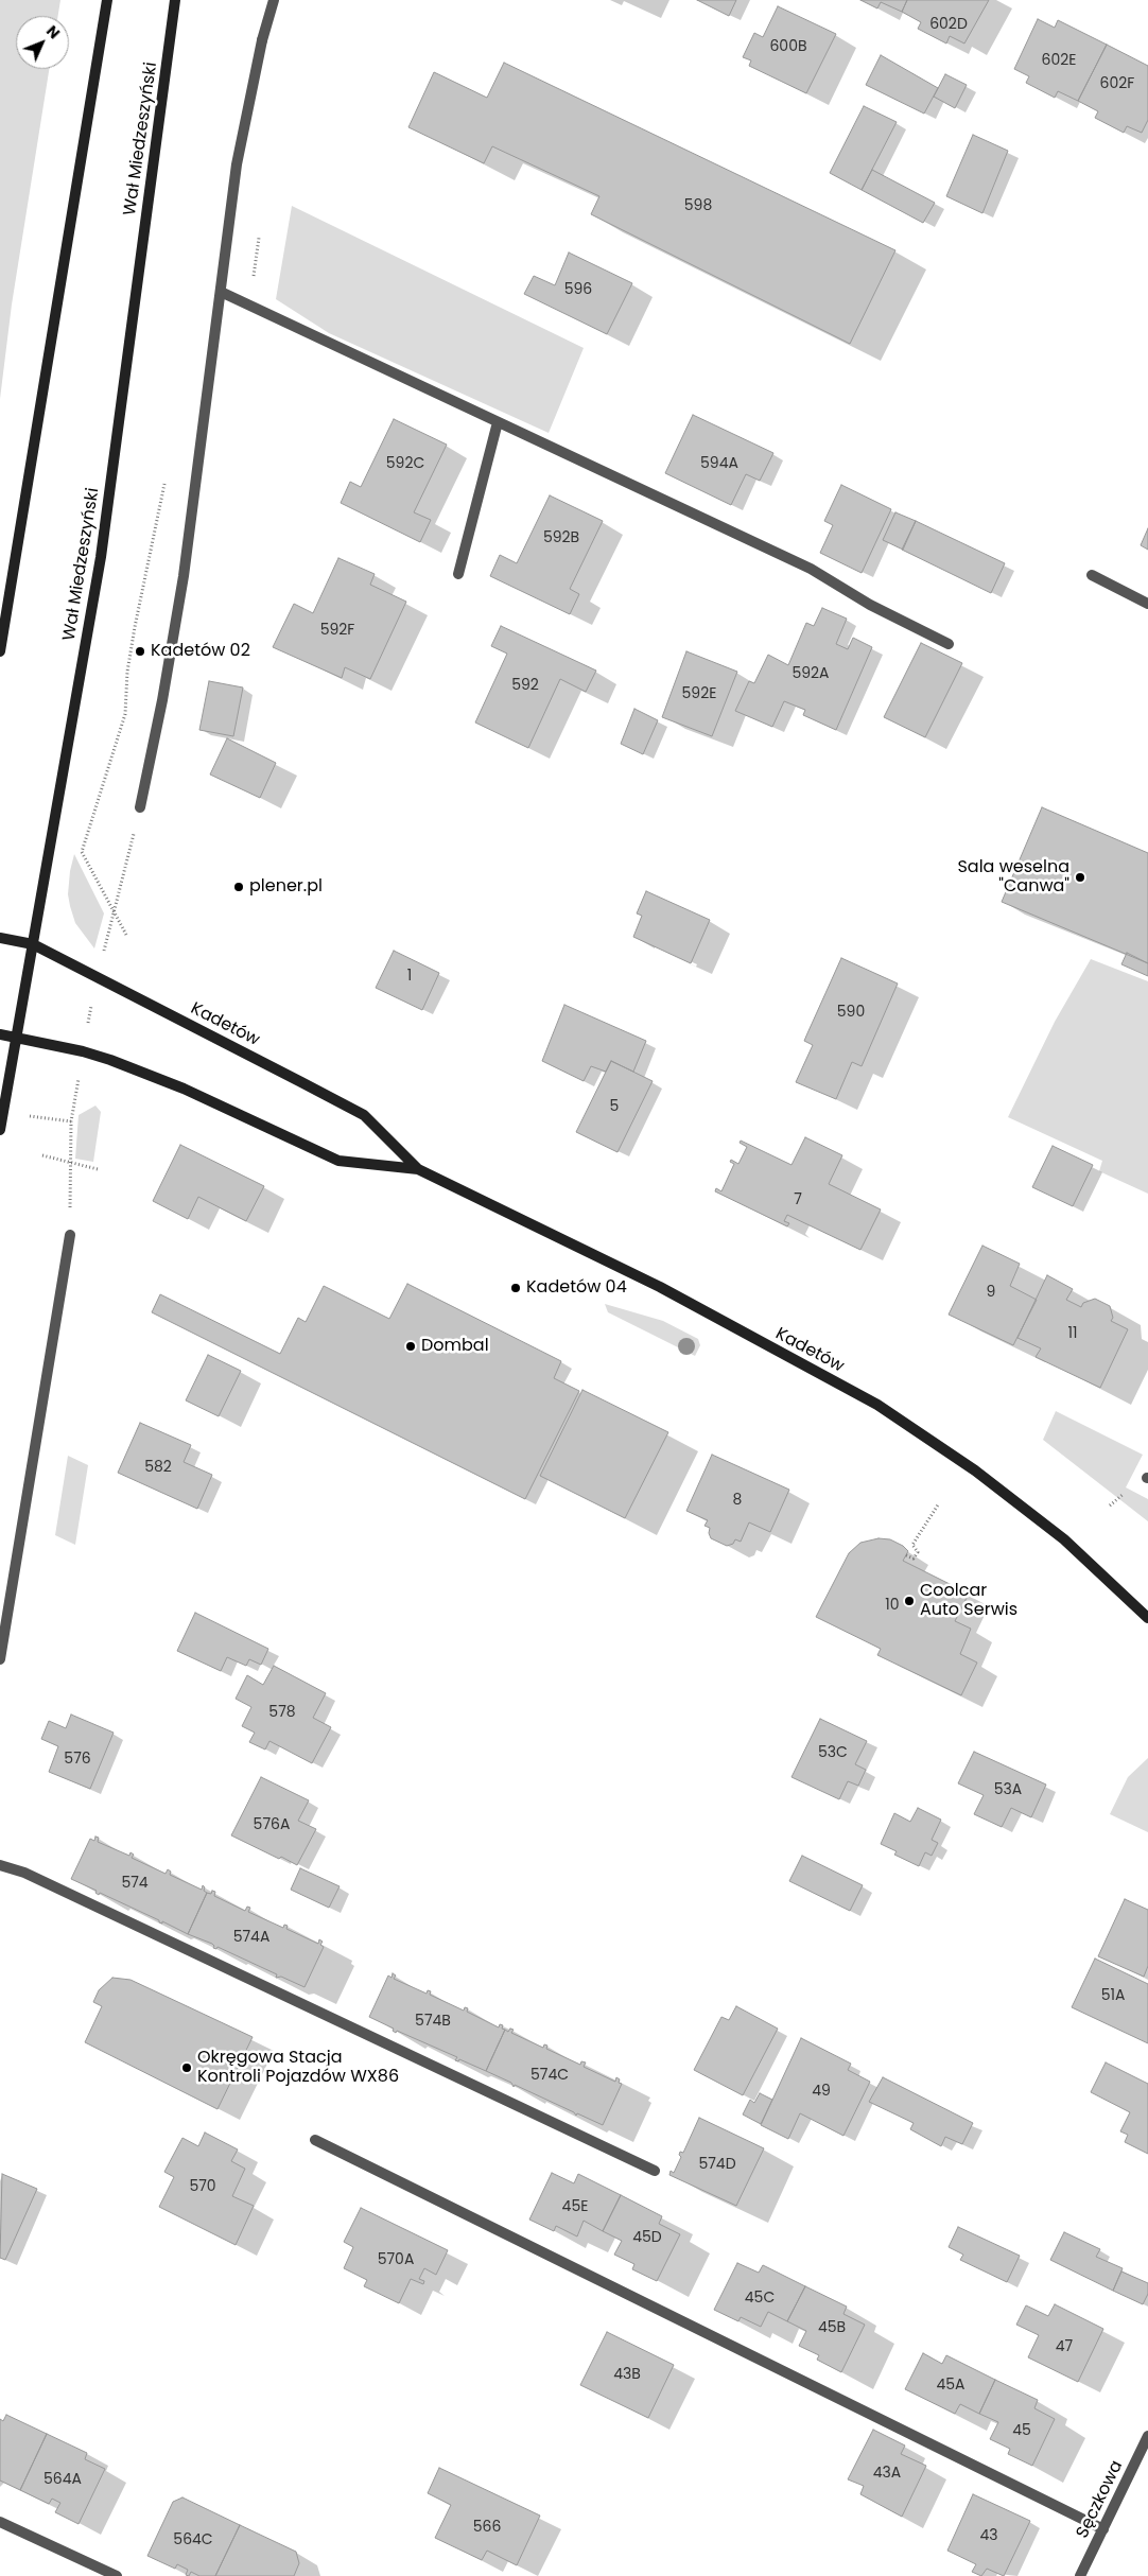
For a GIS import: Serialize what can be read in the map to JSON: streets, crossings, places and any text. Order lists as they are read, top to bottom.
{
  "streets": {
    "main road": ["Wał Miedzeszyński", "Kadetów"],
    "street": ["Sęczkowa"]
  },
  "crossings": [
    ["Wał Miedzeszyński", "Kadetów"]
  ],
  "places": [
    "Kadetów 02",
    "Sala weselna \"Canwa\"",
    "plener.pl",
    "Kadetów 04",
    "Dombal",
    "Coolcar Auto Serwis",
    "Okręgowa Stacja Kontroli Pojazdów WX86"
  ],
  "house_numbers": [
    "602D",
    "600B",
    "602E",
    "602F",
    "598",
    "596",
    "592C",
    "594A",
    "592B",
    "592F",
    "592A",
    "592",
    "592E",
    "1",
    "590",
    "5",
    "7",
    "9",
    "11",
    "582",
    "8",
    "10",
    "578",
    "53C",
    "576",
    "53A",
    "576A",
    "574",
    "574A",
    "51A",
    "574B",
    "574C",
    "49",
    "574D",
    "570",
    "45E",
    "45D",
    "570A",
    "45C",
    "45B",
    "47",
    "43B",
    "45A",
    "45",
    "43A",
    "564A",
    "566",
    "43",
    "564C"
  ],
  "north": "top right"
}
